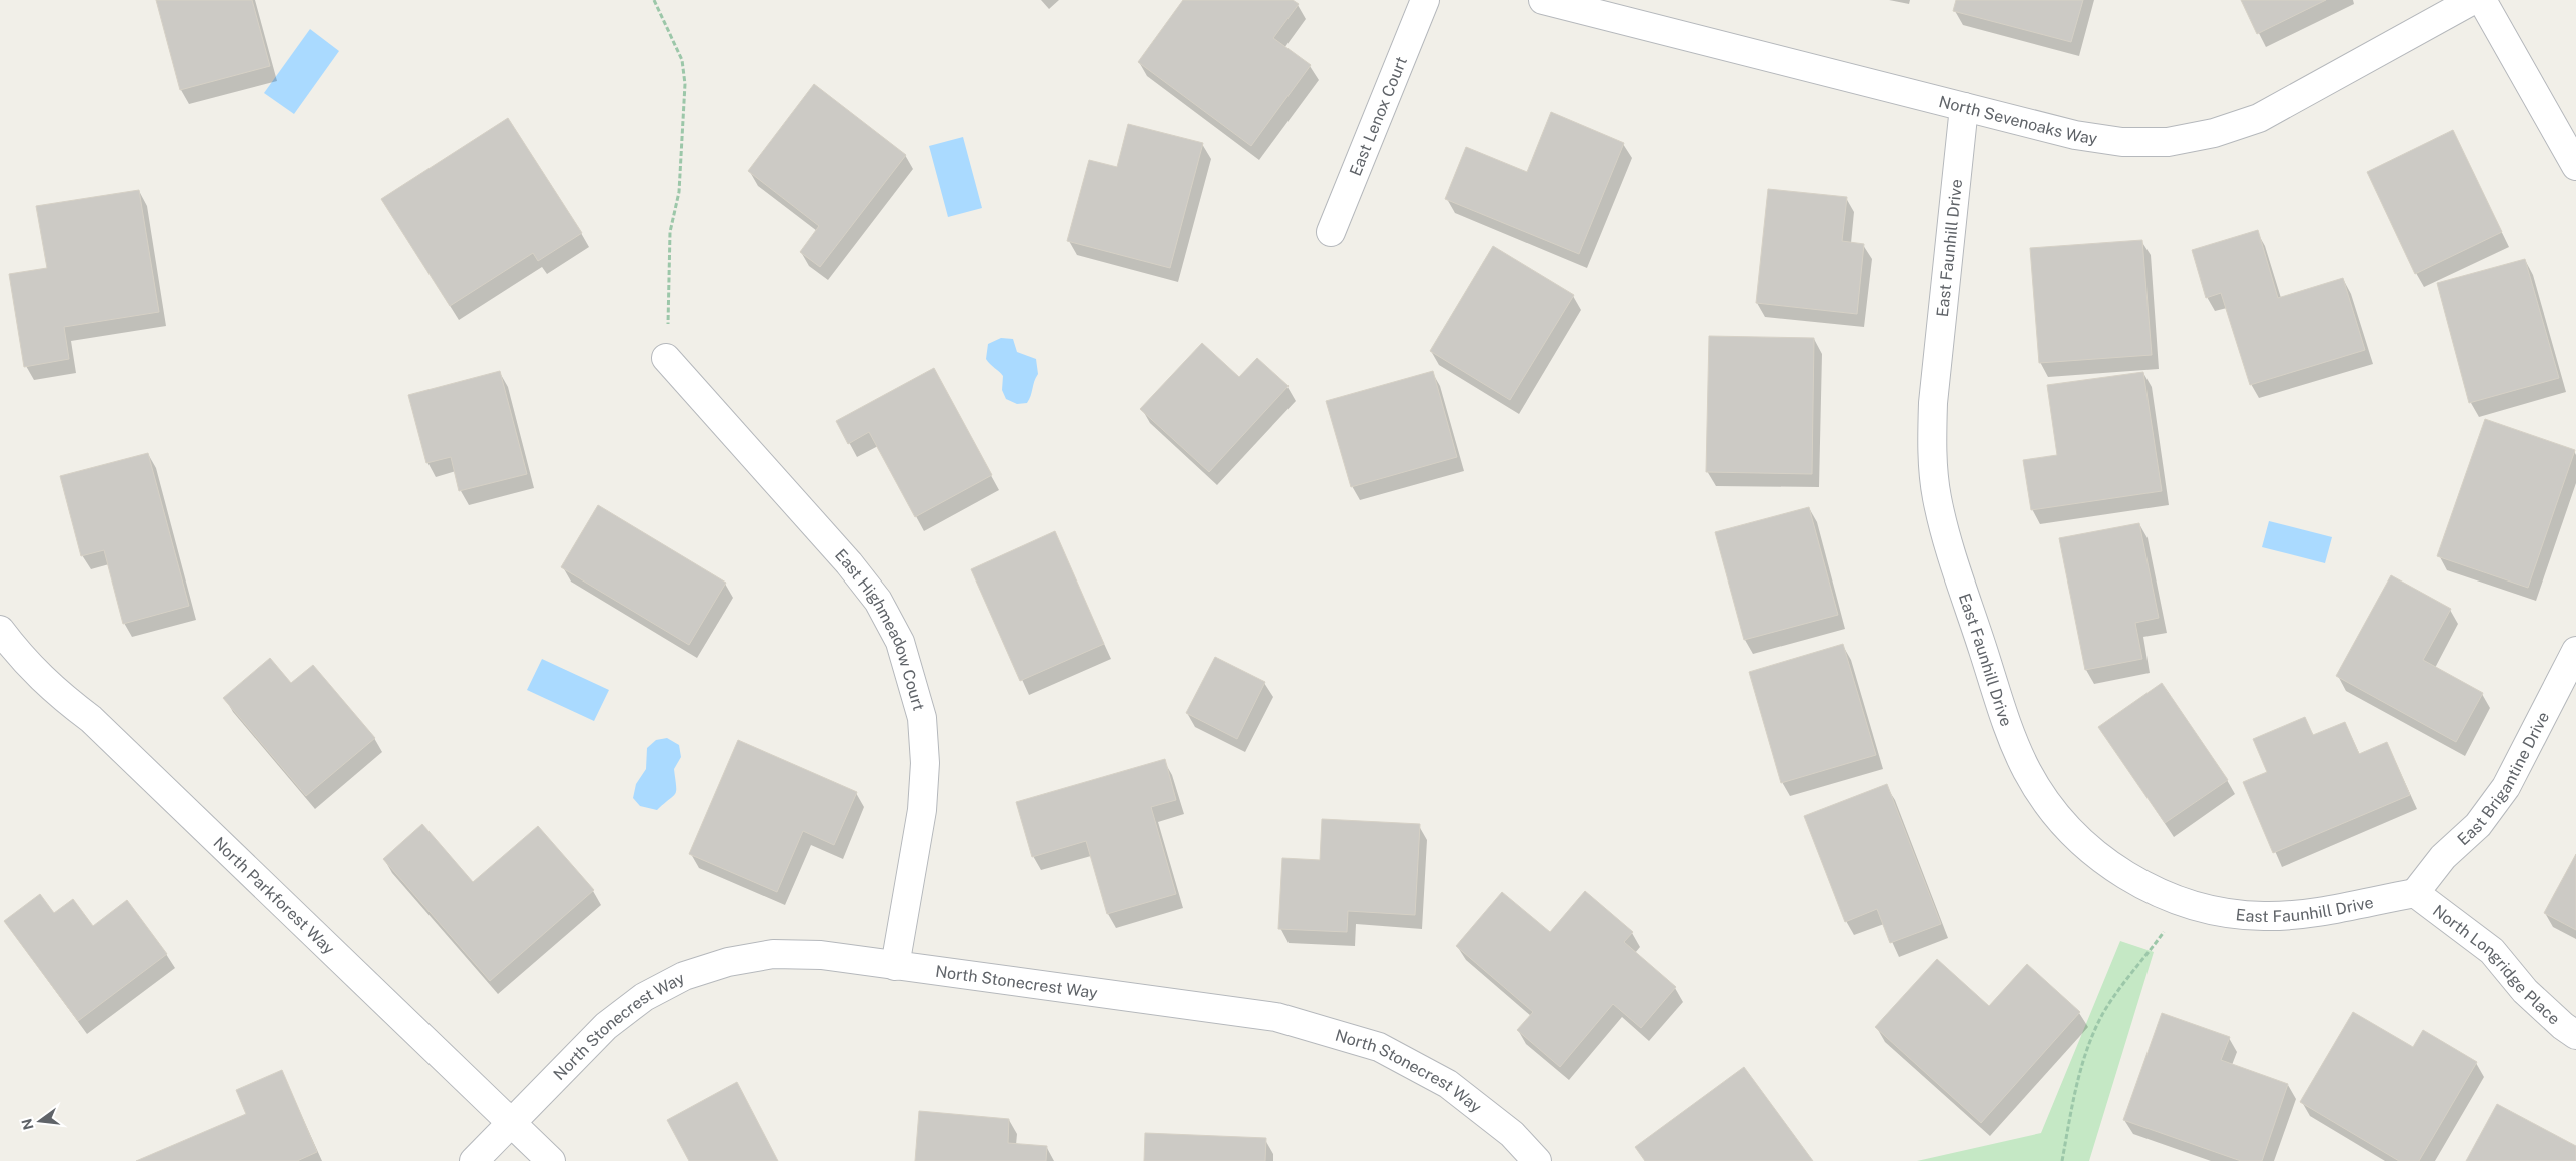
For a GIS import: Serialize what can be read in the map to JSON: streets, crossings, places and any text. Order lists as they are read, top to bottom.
{
  "streets": {
    "street": [
      "East Lenox Court",
      "North Sevenoaks Way",
      "East Faunhill Drive",
      "East Highmeadow Court",
      "East Brigantine Drive",
      "North Parkforest Way",
      "North Longridge Place",
      "North Stonecrest Way"
    ]
  },
  "crossings": [
    ["North Sevenoaks Way", "East Faunhill Drive"],
    ["East Faunhill Drive", "East Brigantine Drive"],
    ["East Faunhill Drive", "North Longridge Place"],
    ["East Highmeadow Court", "North Stonecrest Way"],
    ["East Brigantine Drive", "North Longridge Place"],
    ["North Parkforest Way", "North Stonecrest Way"]
  ],
  "north": "left"
}
